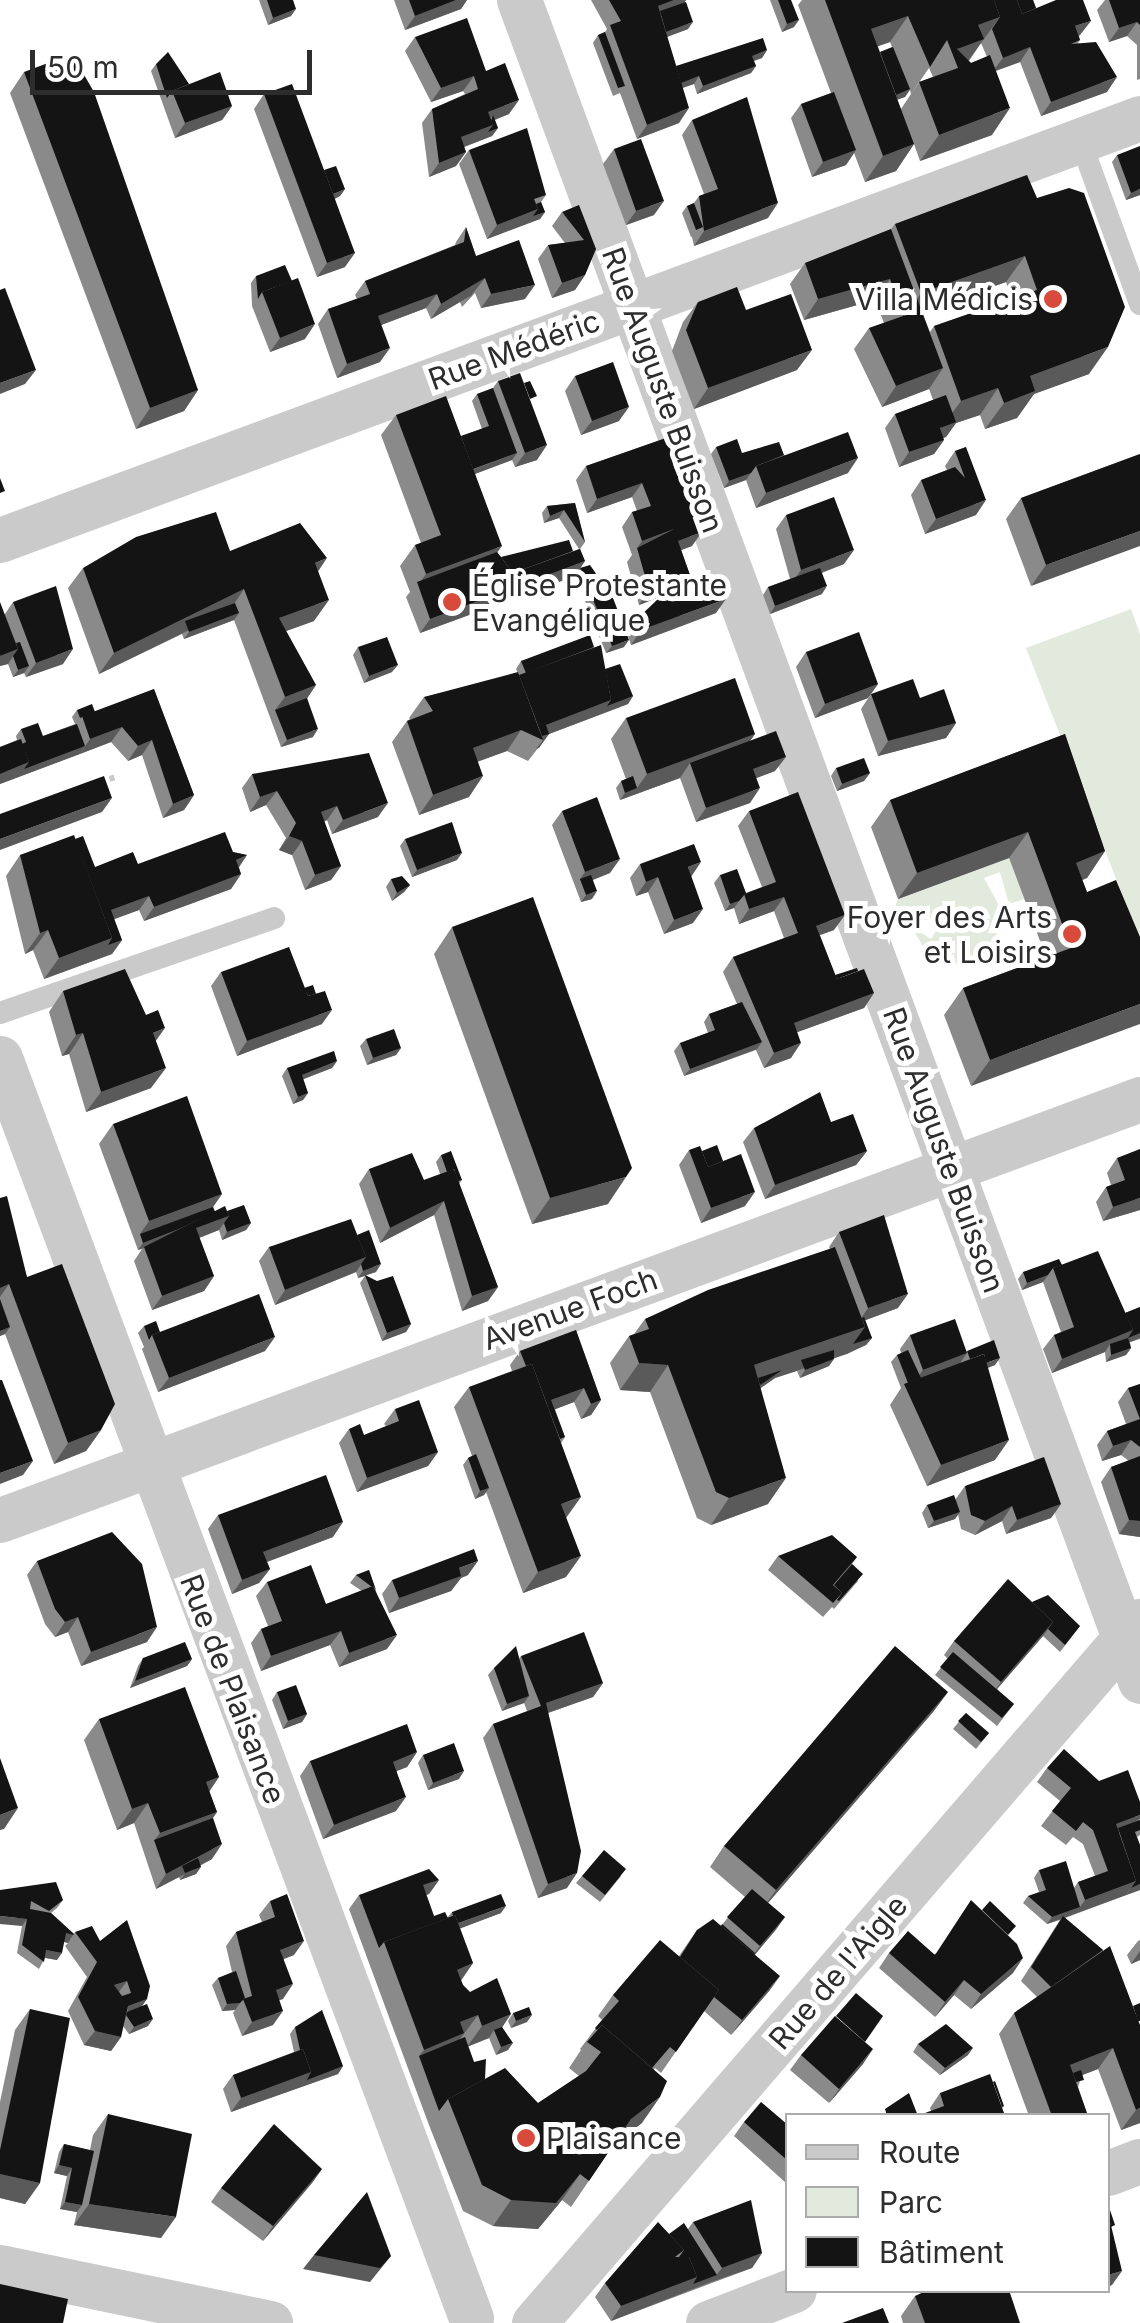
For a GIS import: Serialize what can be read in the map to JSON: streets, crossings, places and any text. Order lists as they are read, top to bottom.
{
  "streets": {
    "street": [
      "Rue Médéric",
      "Rue Auguste Buisson",
      "Avenue Foch",
      "Rue de Plaisance",
      "Rue de l'Aigle"
    ]
  },
  "crossings": [
    ["Rue Médéric", "Rue Auguste Buisson"],
    ["Rue Auguste Buisson", "Avenue Foch"],
    ["Rue Auguste Buisson", "Rue de l'Aigle"],
    ["Avenue Foch", "Rue de Plaisance"]
  ],
  "places": [
    "Villa Médicis",
    "Église Protestante Evangélique",
    "Foyer des Arts et Loisirs",
    "Plaisance"
  ],
  "legend": ["Route", "Parc", "Bâtiment"],
  "scale_bar": "50 m"
}
